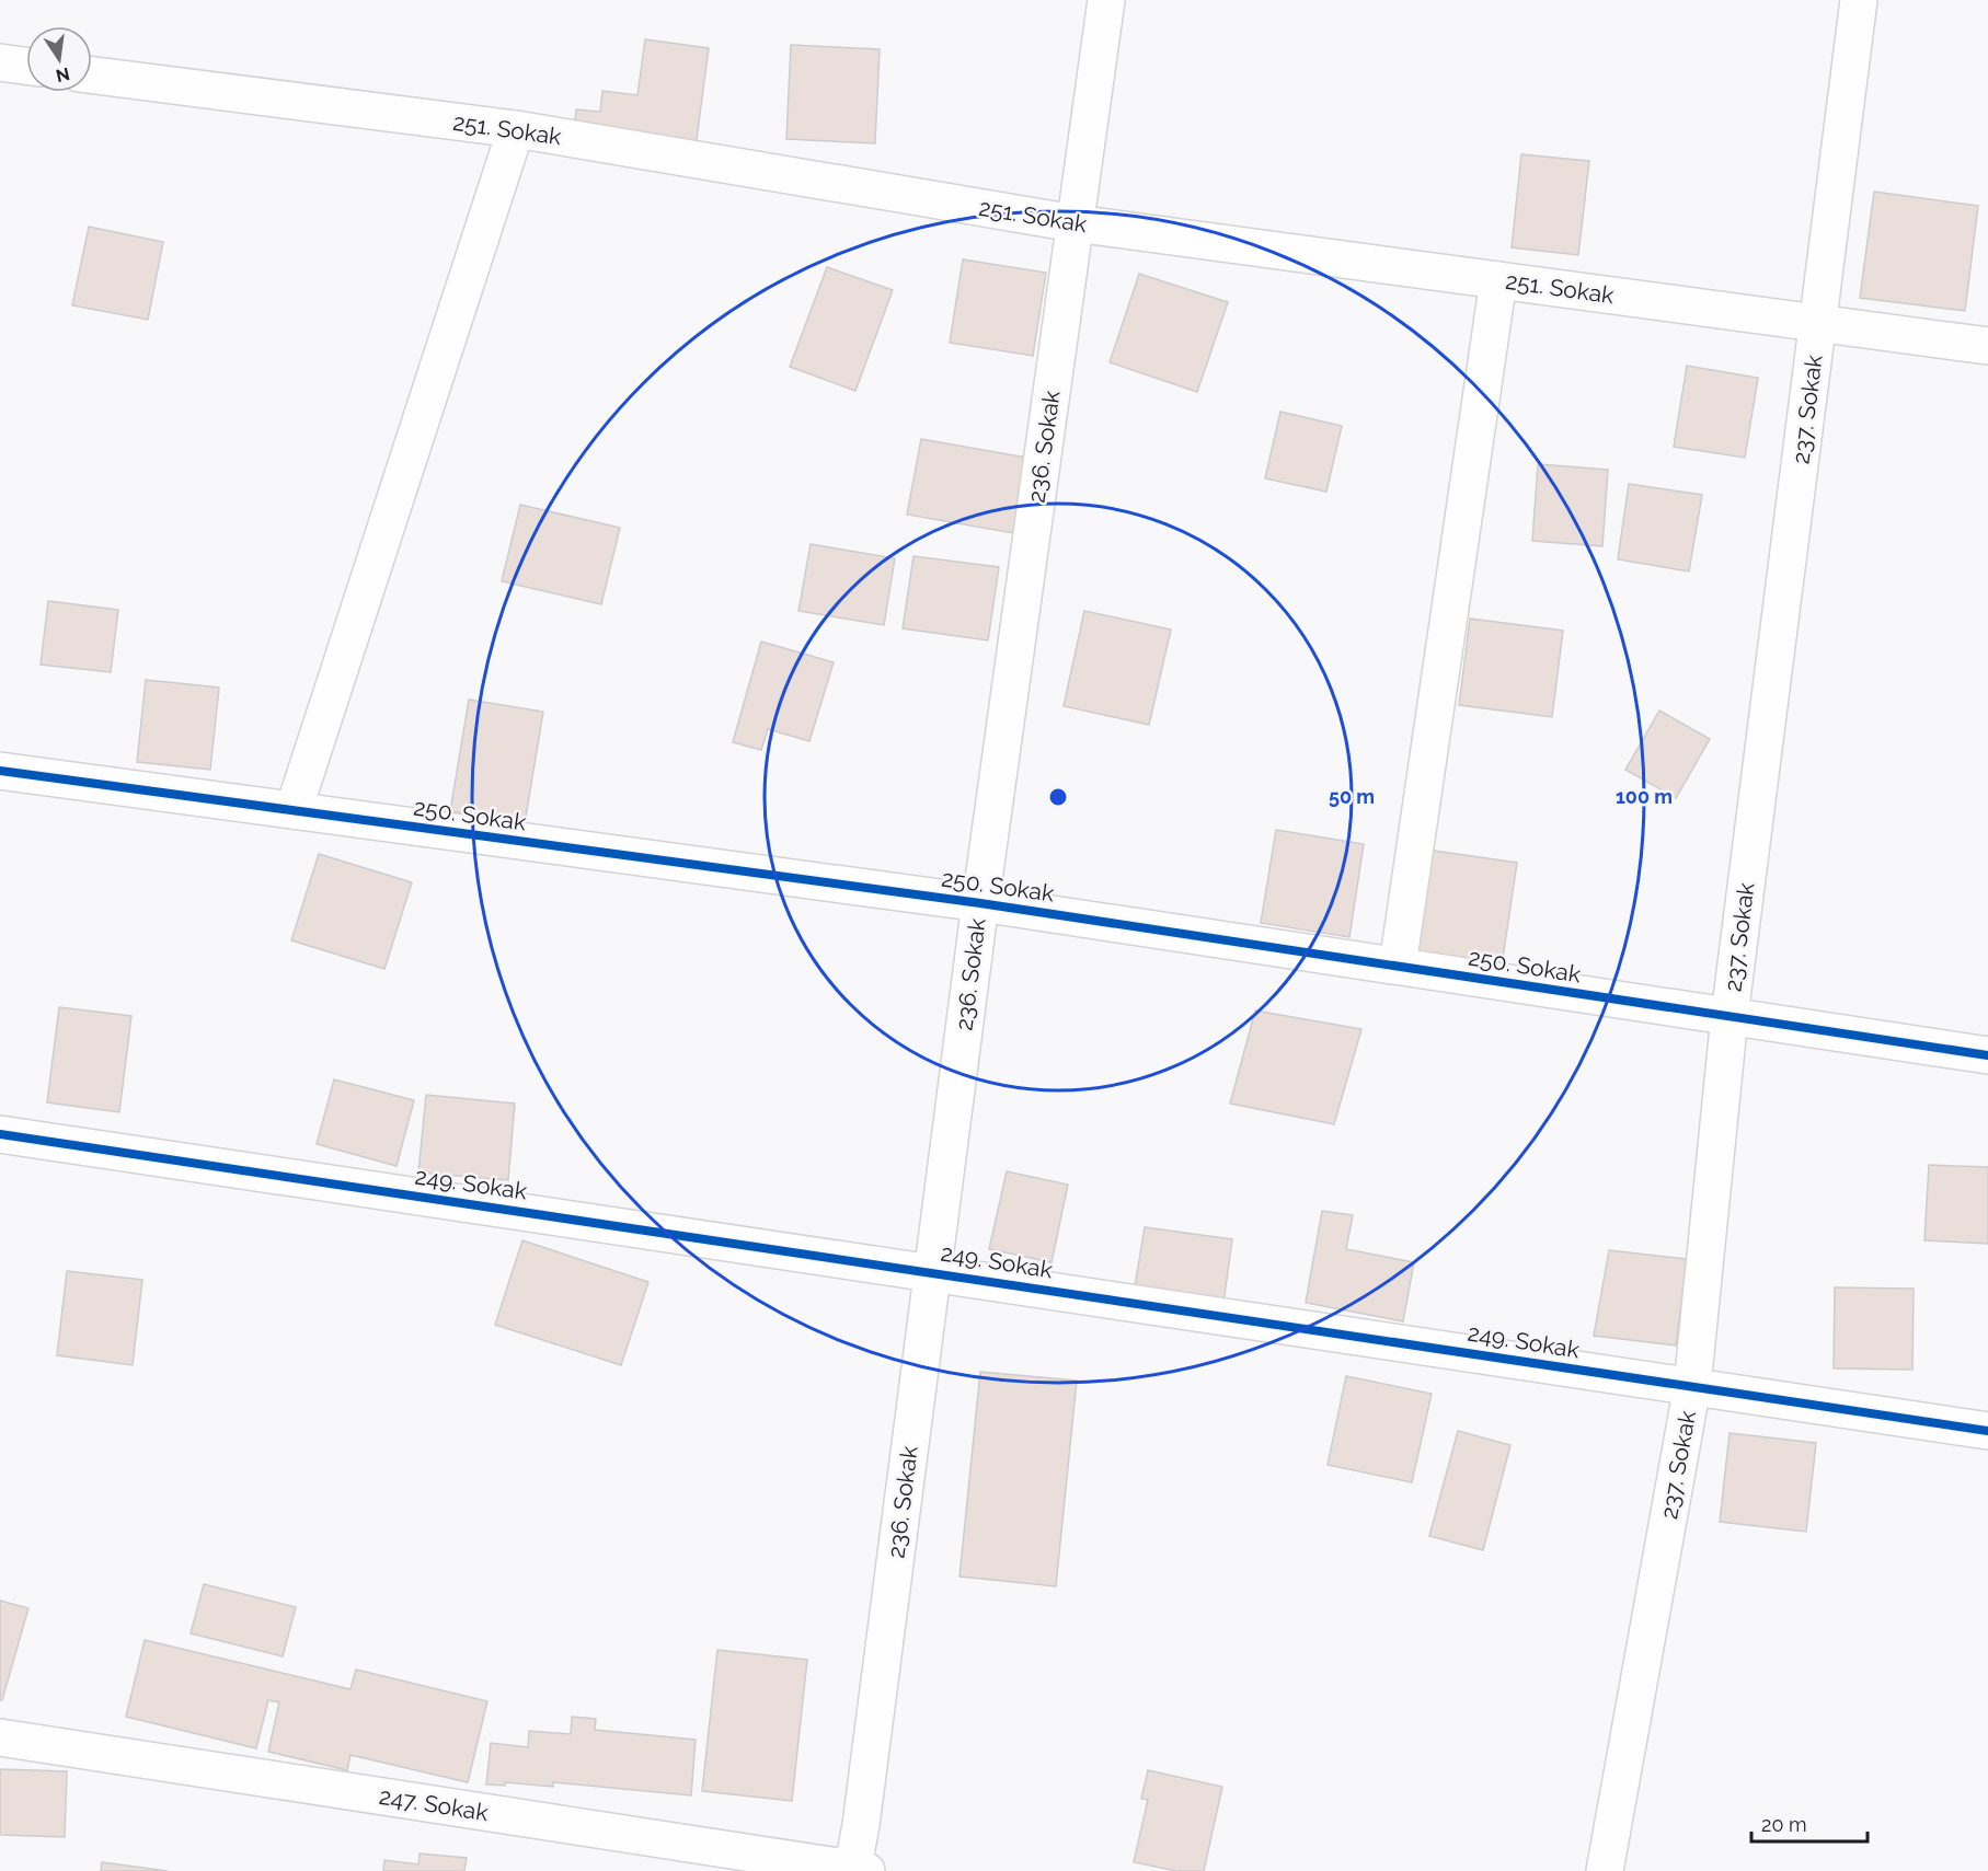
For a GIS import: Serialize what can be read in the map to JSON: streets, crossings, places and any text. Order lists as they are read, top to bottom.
{
  "streets": {
    "street": [
      "251. Sokak",
      "237. Sokak",
      "236. Sokak",
      "250. Sokak",
      "249. Sokak",
      "247. Sokak"
    ]
  },
  "crossings": [
    ["251. Sokak", "237. Sokak"],
    ["251. Sokak", "236. Sokak"],
    ["237. Sokak", "250. Sokak"],
    ["237. Sokak", "249. Sokak"],
    ["236. Sokak", "250. Sokak"],
    ["236. Sokak", "249. Sokak"],
    ["236. Sokak", "247. Sokak"]
  ],
  "scale_bar": "20 m",
  "north": "bottom",
  "rings": ["50 m", "100 m"]
}
